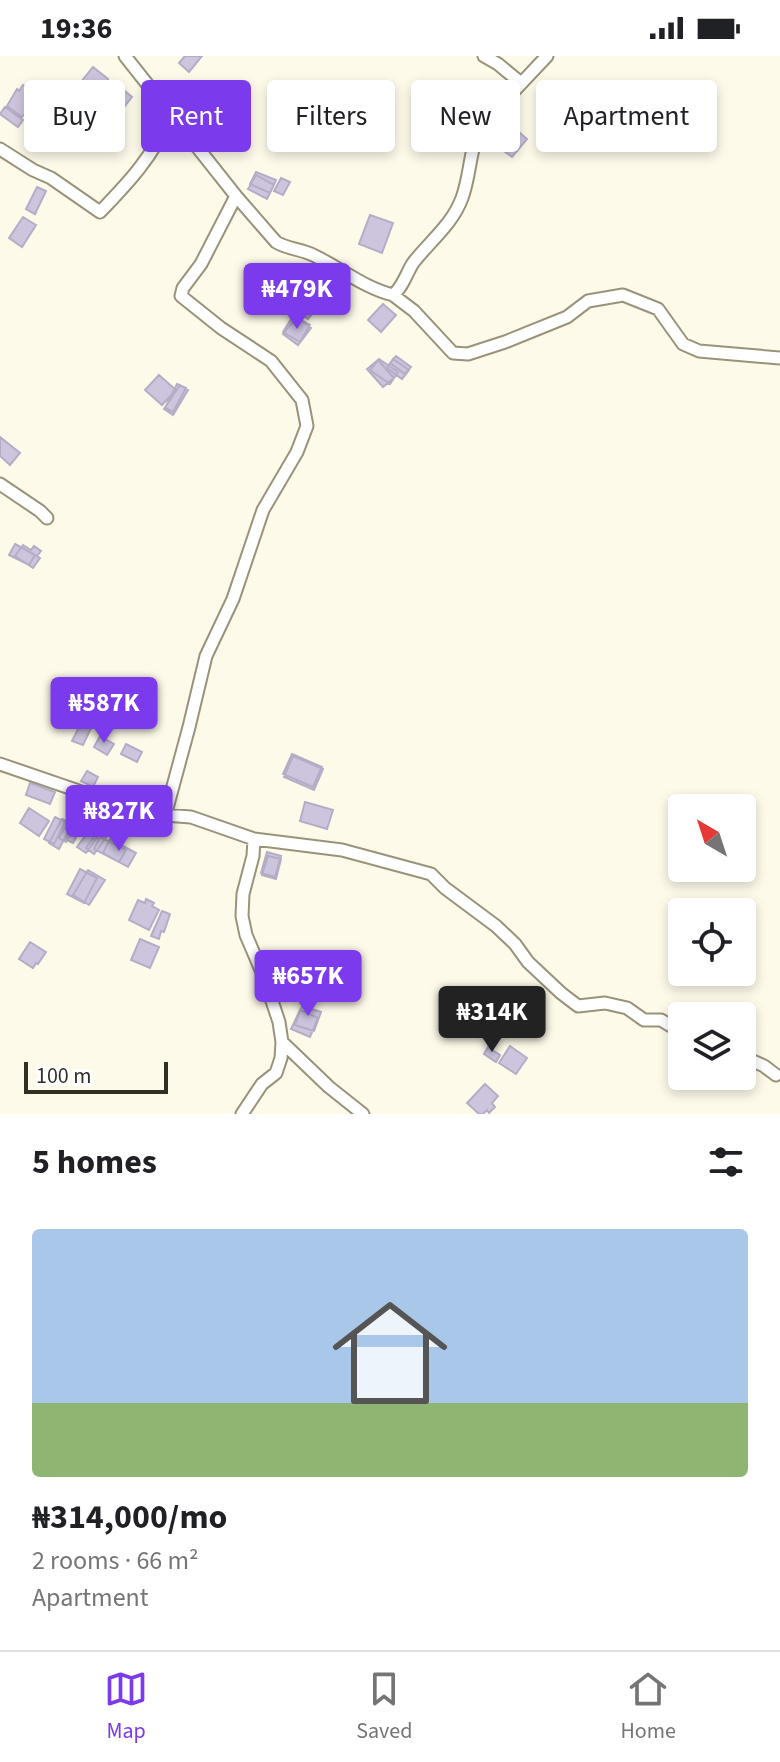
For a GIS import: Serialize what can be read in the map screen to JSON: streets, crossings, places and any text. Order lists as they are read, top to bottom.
{
  "scale_bar": "100 m",
  "north": "top left",
  "page": {
    "status": "19:36",
    "chip": [
      "Buy",
      "Rent",
      "Filters",
      "New",
      "Apartment"
    ],
    "price": [
      "₦479K",
      "₦587K",
      "₦827K",
      "₦657K",
      "₦314K"
    ],
    "scale": "100 m",
    "heading": "5 homes",
    "list": [
      {
        "name": "₦314,000/mo",
        "note": "2 rooms · 66 m² · Apartment"
      }
    ],
    "tabs": ["Map", "Saved", "Home"]
  }
}
